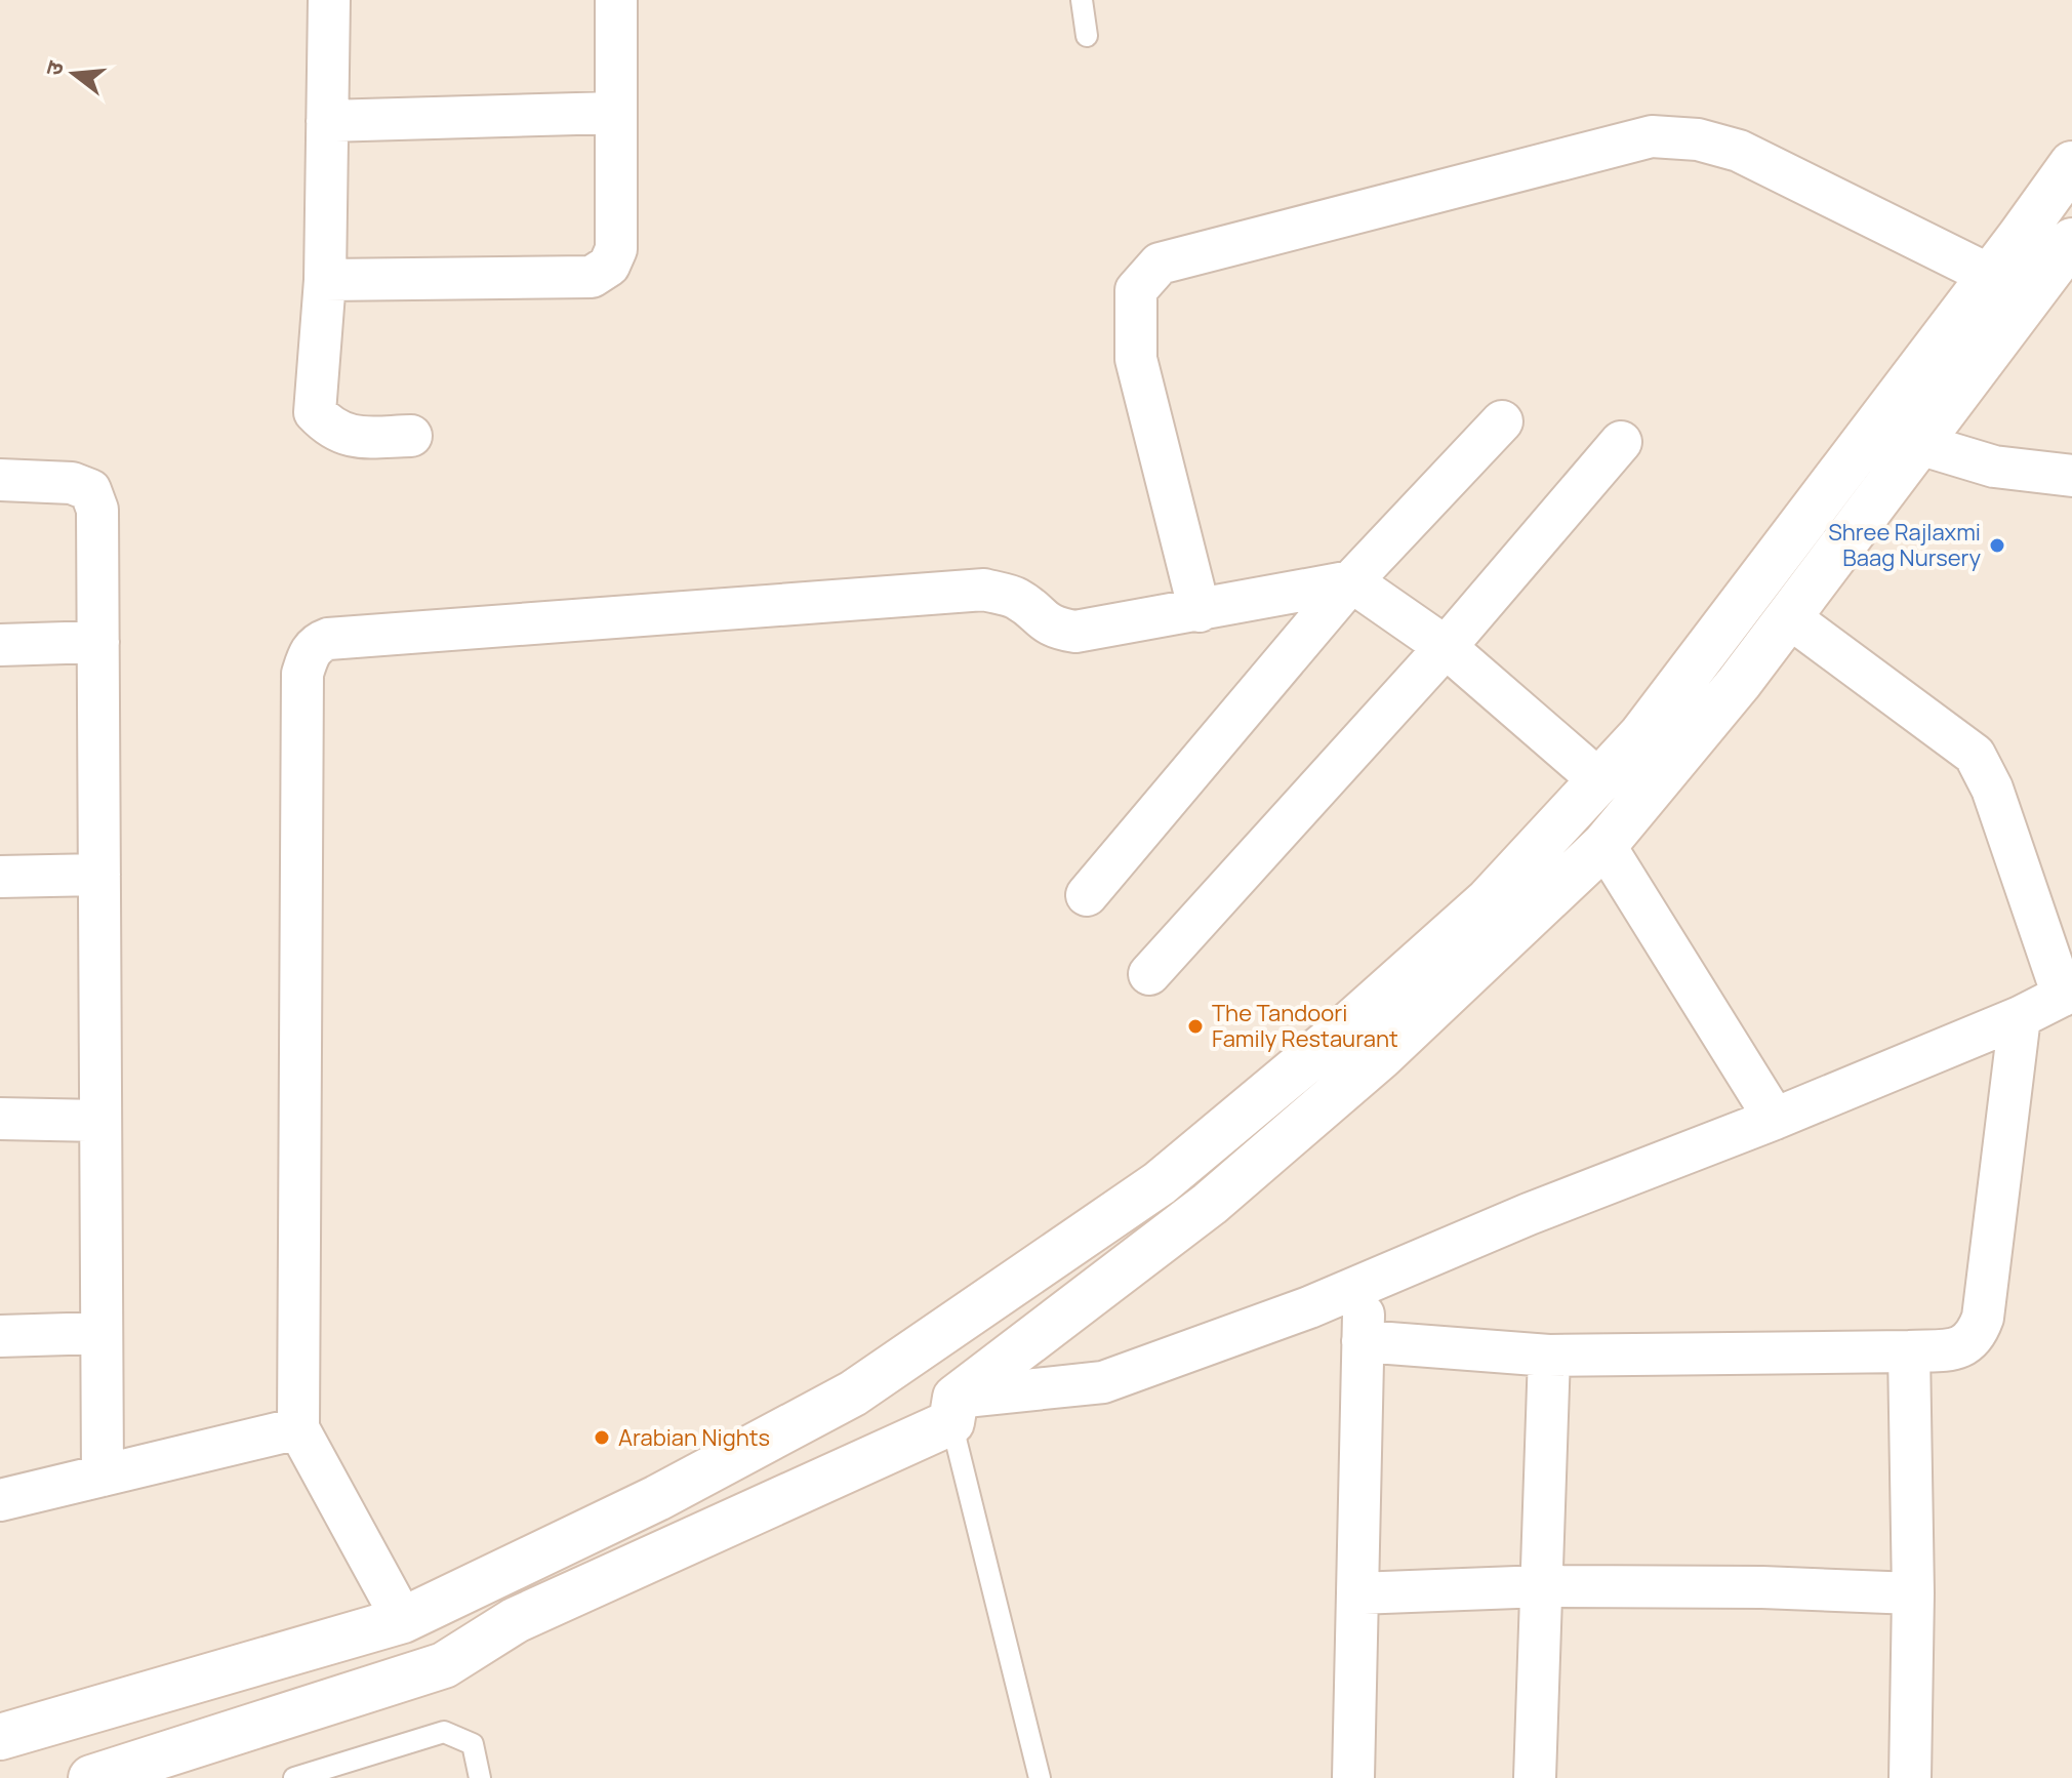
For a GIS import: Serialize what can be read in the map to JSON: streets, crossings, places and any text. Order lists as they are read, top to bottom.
{
  "places": ["Shree Rajlaxmi Baag Nursery", "The Tandoori Family Restaurant", "Arabian Nights"],
  "north": "left"
}
